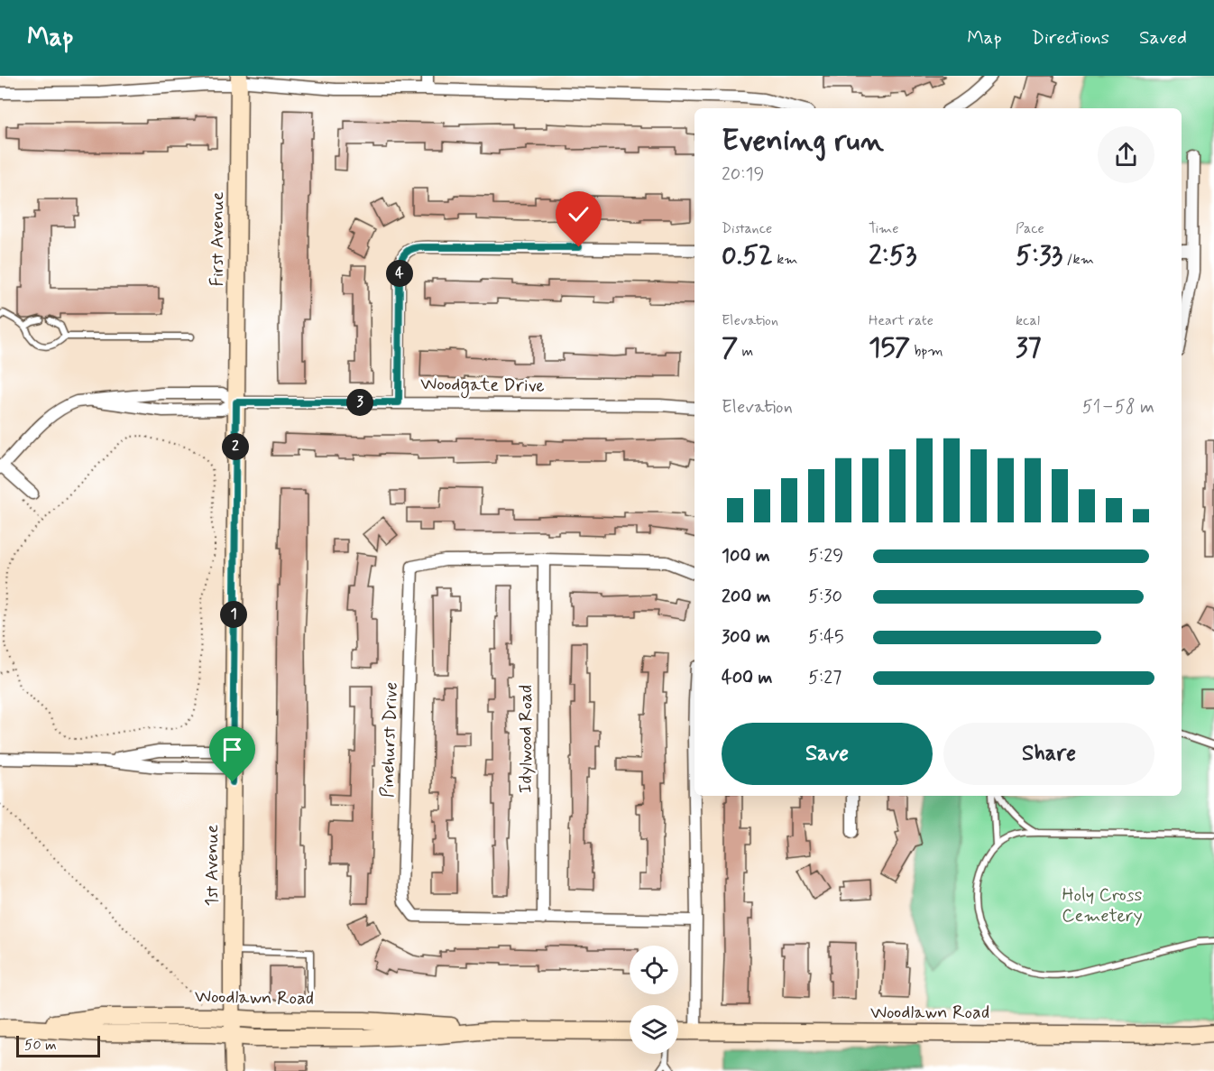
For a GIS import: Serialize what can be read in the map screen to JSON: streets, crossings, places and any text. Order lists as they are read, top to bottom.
{
  "streets": {
    "main road": ["First Avenue", "1st Avenue", "Woodlawn Road"],
    "street": ["Woodgate Drive", "Idylwood Road", "Pinehurst Drive"]
  },
  "crossings": [
    ["First Avenue", "Woodgate Drive"],
    ["First Avenue", "1st Avenue"],
    ["Woodgate Drive", "1st Avenue"],
    ["Idylwood Road", "Pinehurst Drive"],
    ["1st Avenue", "Woodlawn Road"]
  ],
  "parks": ["Holy Cross Cemetery"],
  "scale_bar": "50 m",
  "page": {
    "header": "Map",
    "nav": ["Map", "Directions", "Saved"],
    "heading": ["Evening run", "20:19"],
    "stats": [
      ["Distance", "0.52 km"],
      ["Time", "2:53"],
      ["Pace", "5:33 /km"],
      ["Elevation", "7 m"],
      ["Heart rate", "157 bpm"],
      ["kcal", "37"]
    ],
    "pins": [
      "4",
      "3",
      "2",
      "1"
    ],
    "chart": ["Elevation", "51–58 m"],
    "list": [
      {
        "name": "100 m",
        "note": "5:29"
      },
      {
        "name": "200 m",
        "note": "5:30"
      },
      {
        "name": "300 m",
        "note": "5:45"
      },
      {
        "name": "400 m",
        "note": "5:27"
      }
    ],
    "buttons": ["Save", "Share"],
    "scale": "50 m"
  }
}
